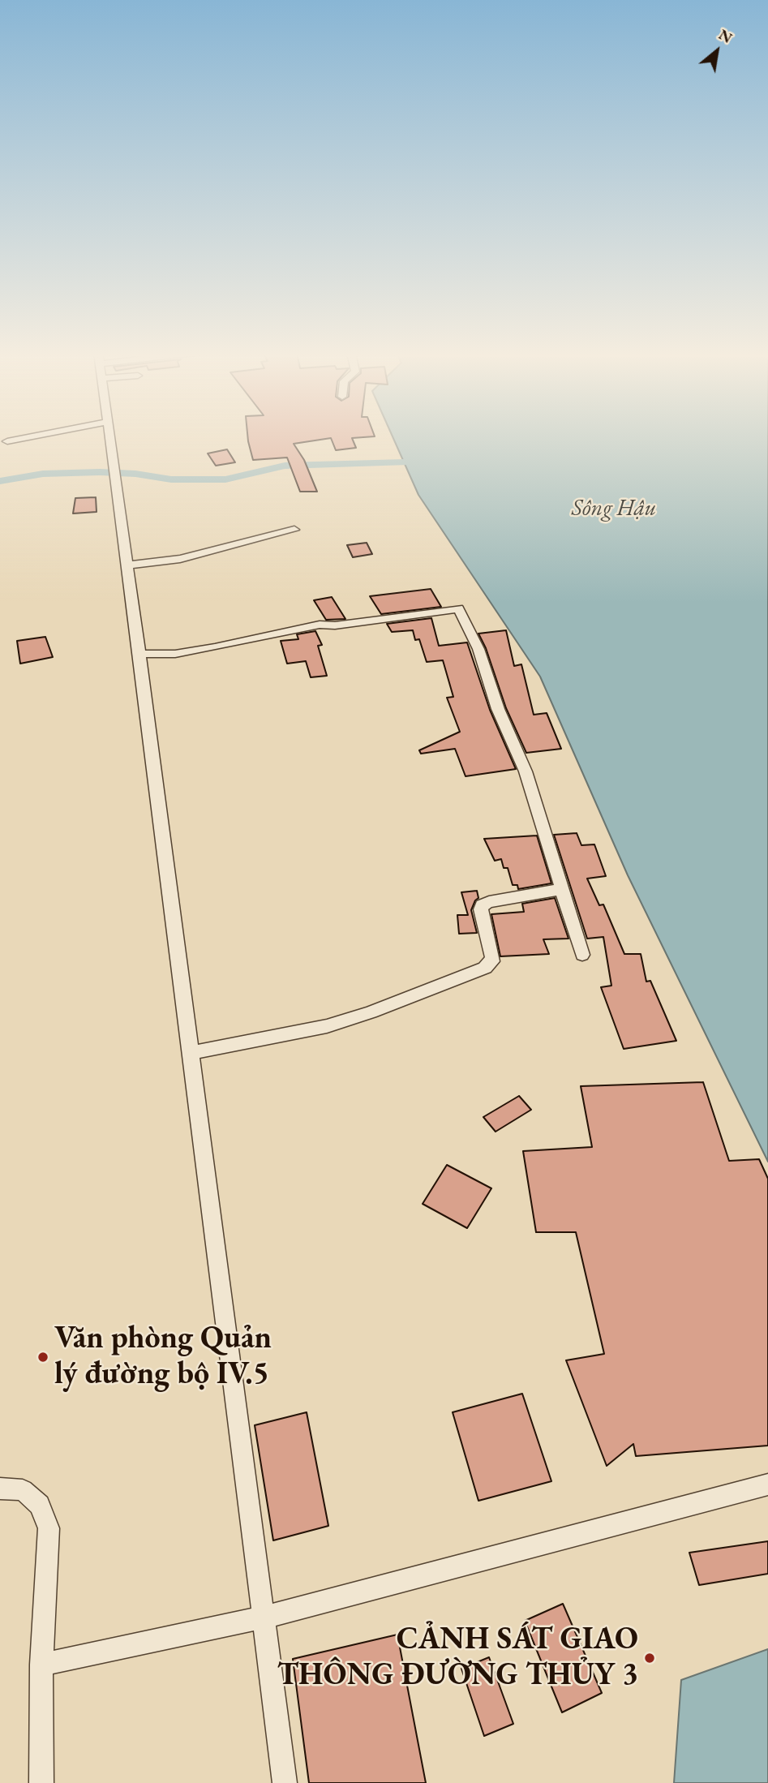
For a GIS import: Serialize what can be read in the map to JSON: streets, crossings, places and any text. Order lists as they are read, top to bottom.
{
  "water": ["Sông Hậu"],
  "places": ["Văn phòng Quản lý đường bộ IV.5", "CẢNH SÁT GIAO THÔNG ĐƯỜNG THỦY 3"],
  "north": "top right"
}
